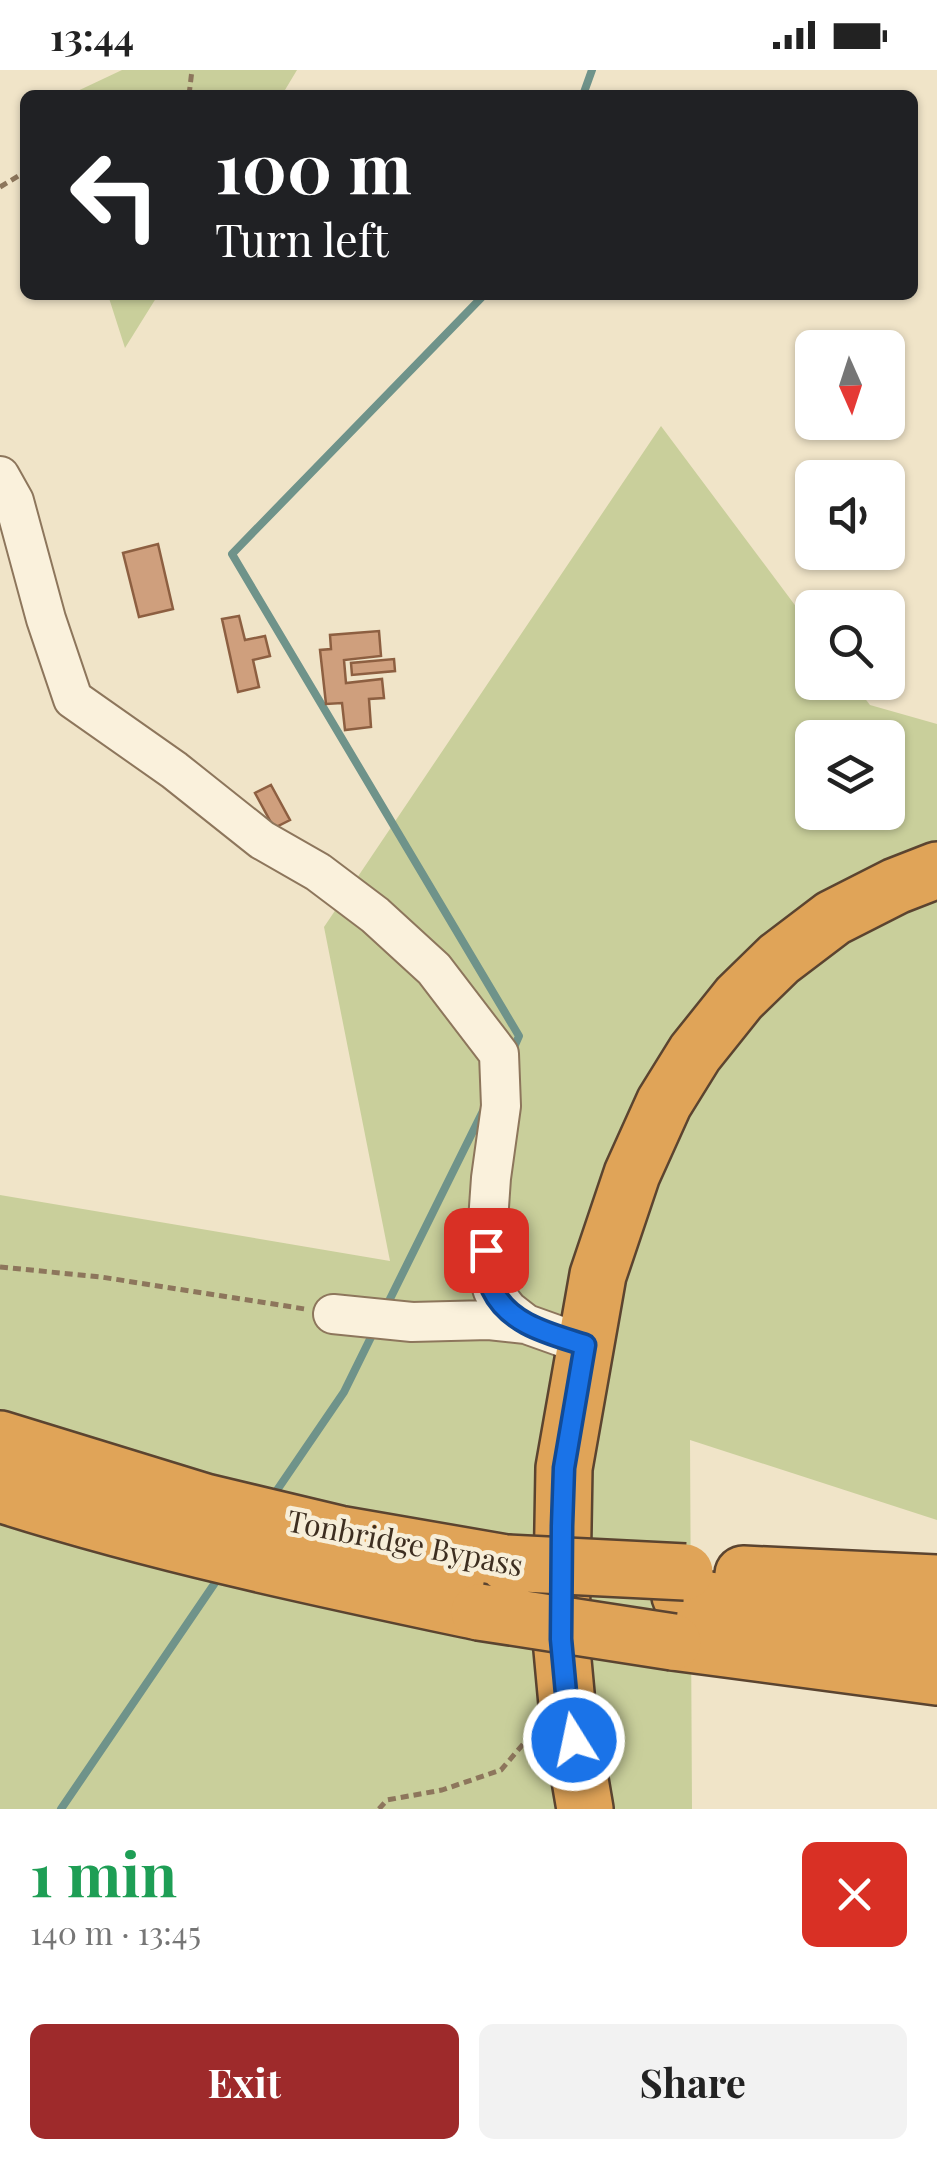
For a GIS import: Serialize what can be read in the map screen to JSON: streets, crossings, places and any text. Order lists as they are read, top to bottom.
{
  "streets": {
    "highway": ["Tonbridge Bypass"]
  },
  "north": "bottom",
  "page": {
    "status": "13:44",
    "turn": ["100 m", "Turn left"],
    "heading": ["1 min", "140 m · 13:45"],
    "buttons": ["Exit", "Share"]
  }
}
